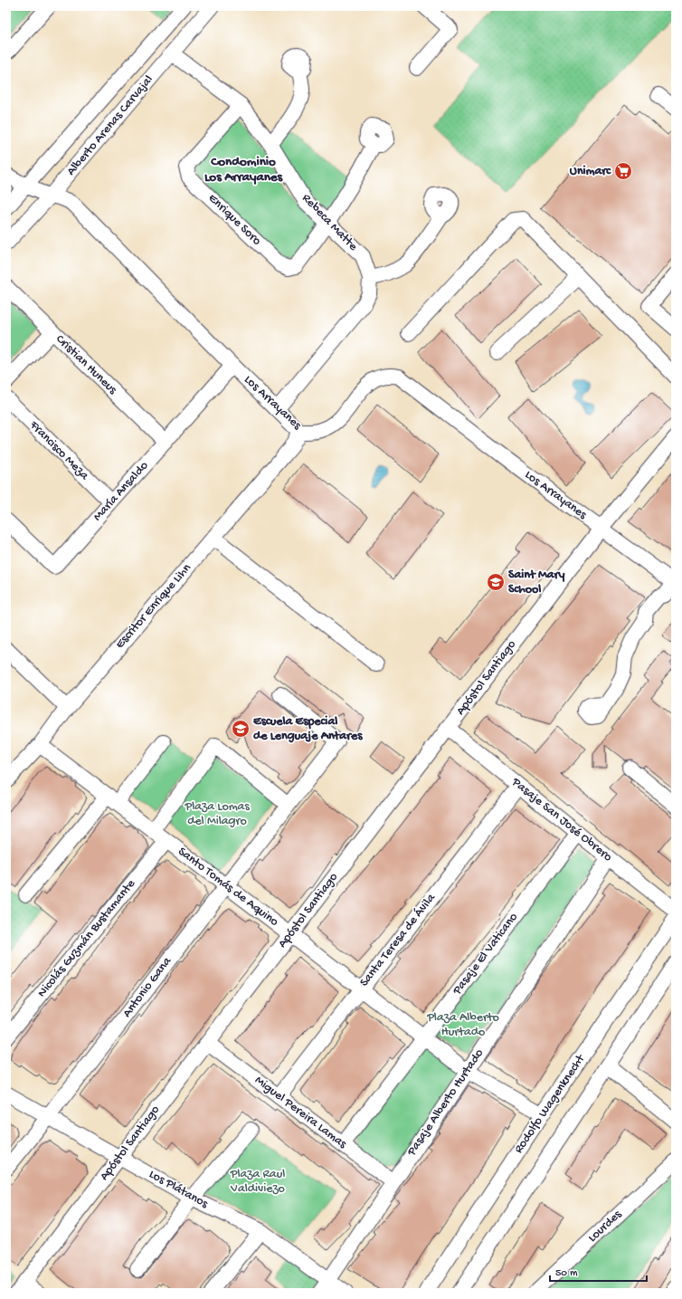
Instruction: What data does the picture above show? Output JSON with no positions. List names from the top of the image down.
{
  "streets": {
    "street": [
      "Alberto Arenas Carvajal",
      "Enrique Soro",
      "Rebeca Matte",
      "Cristian Huneus",
      "Los Arrayanes",
      "Francisco Meza",
      "María Ansaldo",
      "Escritor Enrique Lihn",
      "Apóstol Santiago",
      "Pasaje San José Obrero",
      "Santo Tomás de Aquino",
      "Nicolás Guzmán Bustamante",
      "Santa Teresa de Ávila",
      "Pasaje El Vaticano",
      "Antonio Gana",
      "Pasaje Alberto Hurtado",
      "Rodolfo Wagenknecht",
      "Miguel Pereira Lamas",
      "Los Plátanos",
      "Lourdes"
    ]
  },
  "crossings": [
    ["Alberto Arenas Carvajal", "Rebeca Matte"],
    ["Alberto Arenas Carvajal", "Los Arrayanes"],
    ["Enrique Soro", "Rebeca Matte"],
    ["Rebeca Matte", "Los Arrayanes"],
    ["Cristian Huneus", "María Ansaldo"],
    ["Los Arrayanes", "María Ansaldo"],
    ["Los Arrayanes", "Escritor Enrique Lihn"],
    ["Los Arrayanes", "Apóstol Santiago"],
    ["Francisco Meza", "María Ansaldo"],
    ["Escritor Enrique Lihn", "Santo Tomás de Aquino"],
    ["Apóstol Santiago", "Pasaje San José Obrero"],
    ["Apóstol Santiago", "Santo Tomás de Aquino"],
    ["Apóstol Santiago", "Miguel Pereira Lamas"],
    ["Apóstol Santiago", "Los Plátanos"],
    ["Pasaje San José Obrero", "Santa Teresa de Ávila"],
    ["Pasaje San José Obrero", "Pasaje El Vaticano"],
    ["Pasaje San José Obrero", "Pasaje Alberto Hurtado"],
    ["Santo Tomás de Aquino", "Nicolás Guzmán Bustamante"],
    ["Santo Tomás de Aquino", "Santa Teresa de Ávila"],
    ["Santo Tomás de Aquino", "Pasaje El Vaticano"],
    ["Santo Tomás de Aquino", "Antonio Gana"],
    ["Santo Tomás de Aquino", "Pasaje Alberto Hurtado"],
    ["Santo Tomás de Aquino", "Rodolfo Wagenknecht"],
    ["Santa Teresa de Ávila", "Miguel Pereira Lamas"],
    ["Pasaje El Vaticano", "Miguel Pereira Lamas"],
    ["Antonio Gana", "Los Plátanos"],
    ["Pasaje Alberto Hurtado", "Miguel Pereira Lamas"],
    ["Pasaje Alberto Hurtado", "Los Plátanos"]
  ],
  "districts": ["Condominio Los Arrayanes"],
  "parks": ["Plaza Lomas del Milagro", "Plaza Alberto Hurtado", "Plaza Raul Valdiviezo"],
  "places": {
    "supermarket": ["Unimarc"],
    "school or university": ["Saint Mary School", "Escuela Especial de Lenguaje Antares"]
  },
  "scale_bar": "50 m"
}
